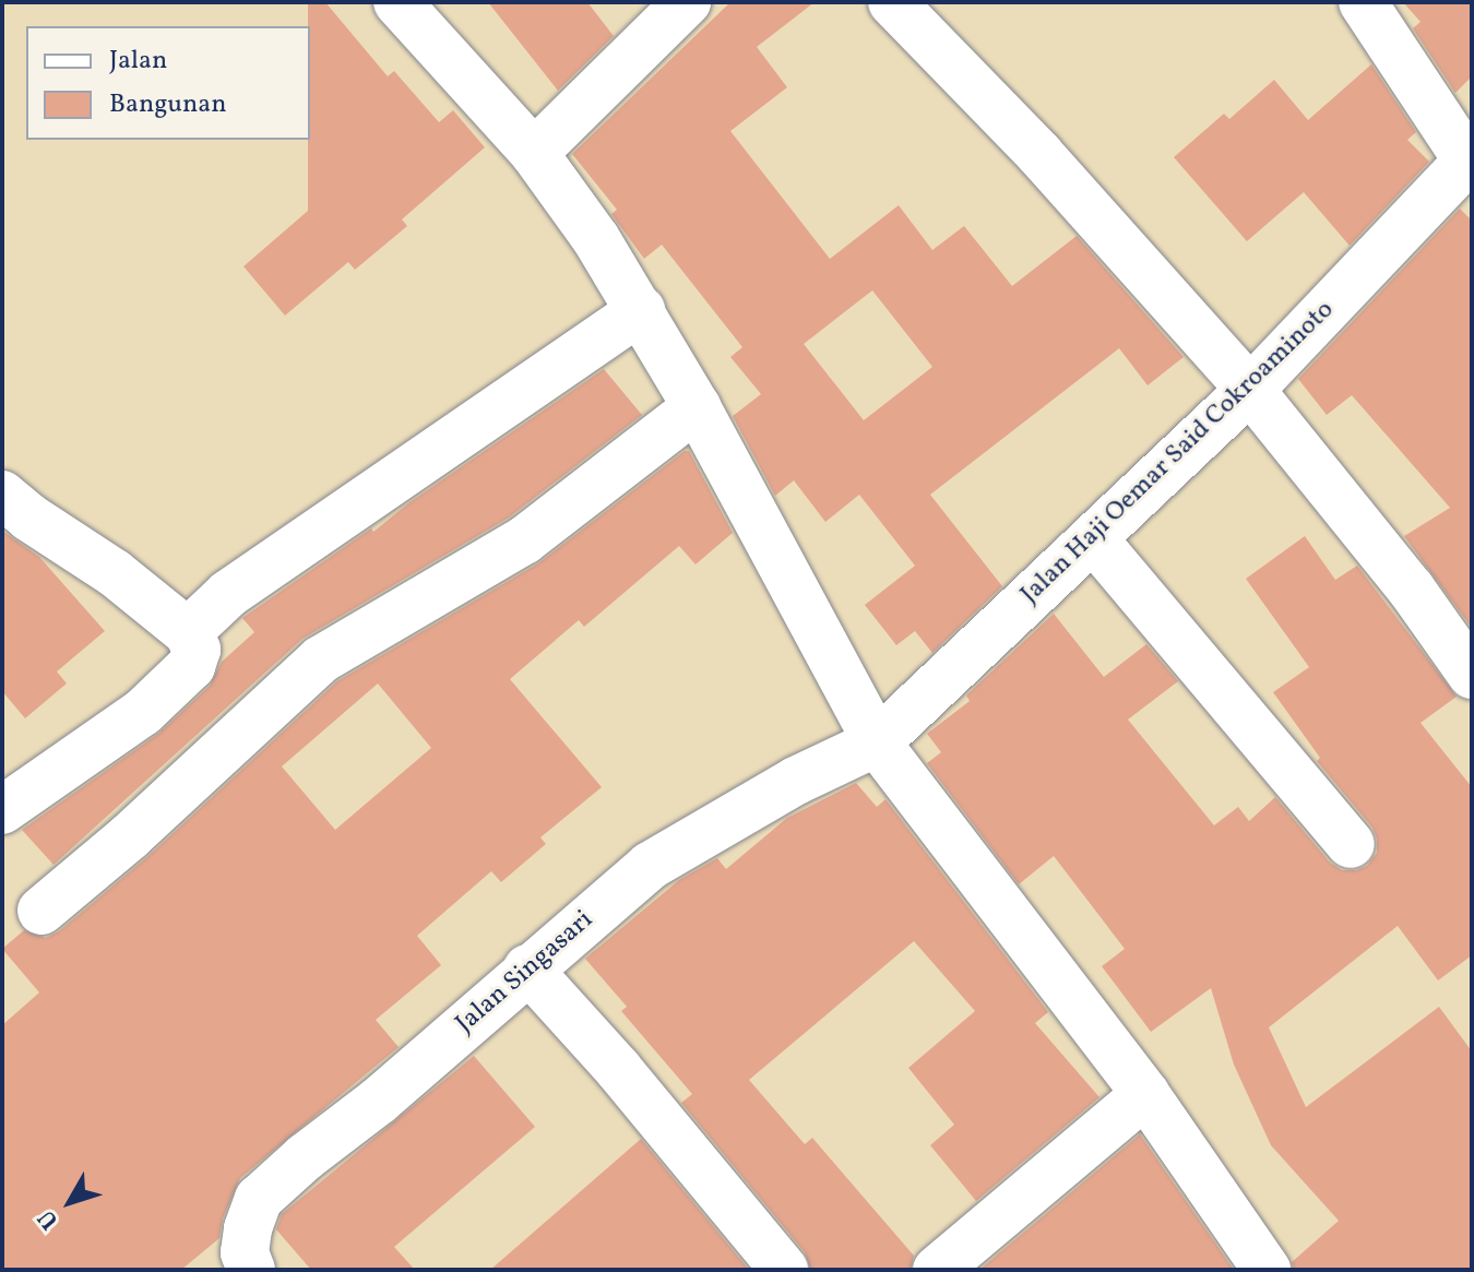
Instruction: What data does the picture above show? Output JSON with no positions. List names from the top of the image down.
{
  "streets": {
    "street": ["Jalan Haji Oemar Said Cokroaminoto", "Jalan Singasari"]
  },
  "crossings": [
    ["Jalan Haji Oemar Said Cokroaminoto", "Jalan Singasari"]
  ],
  "legend": ["Jalan", "Bangunan"],
  "north": "bottom left"
}
